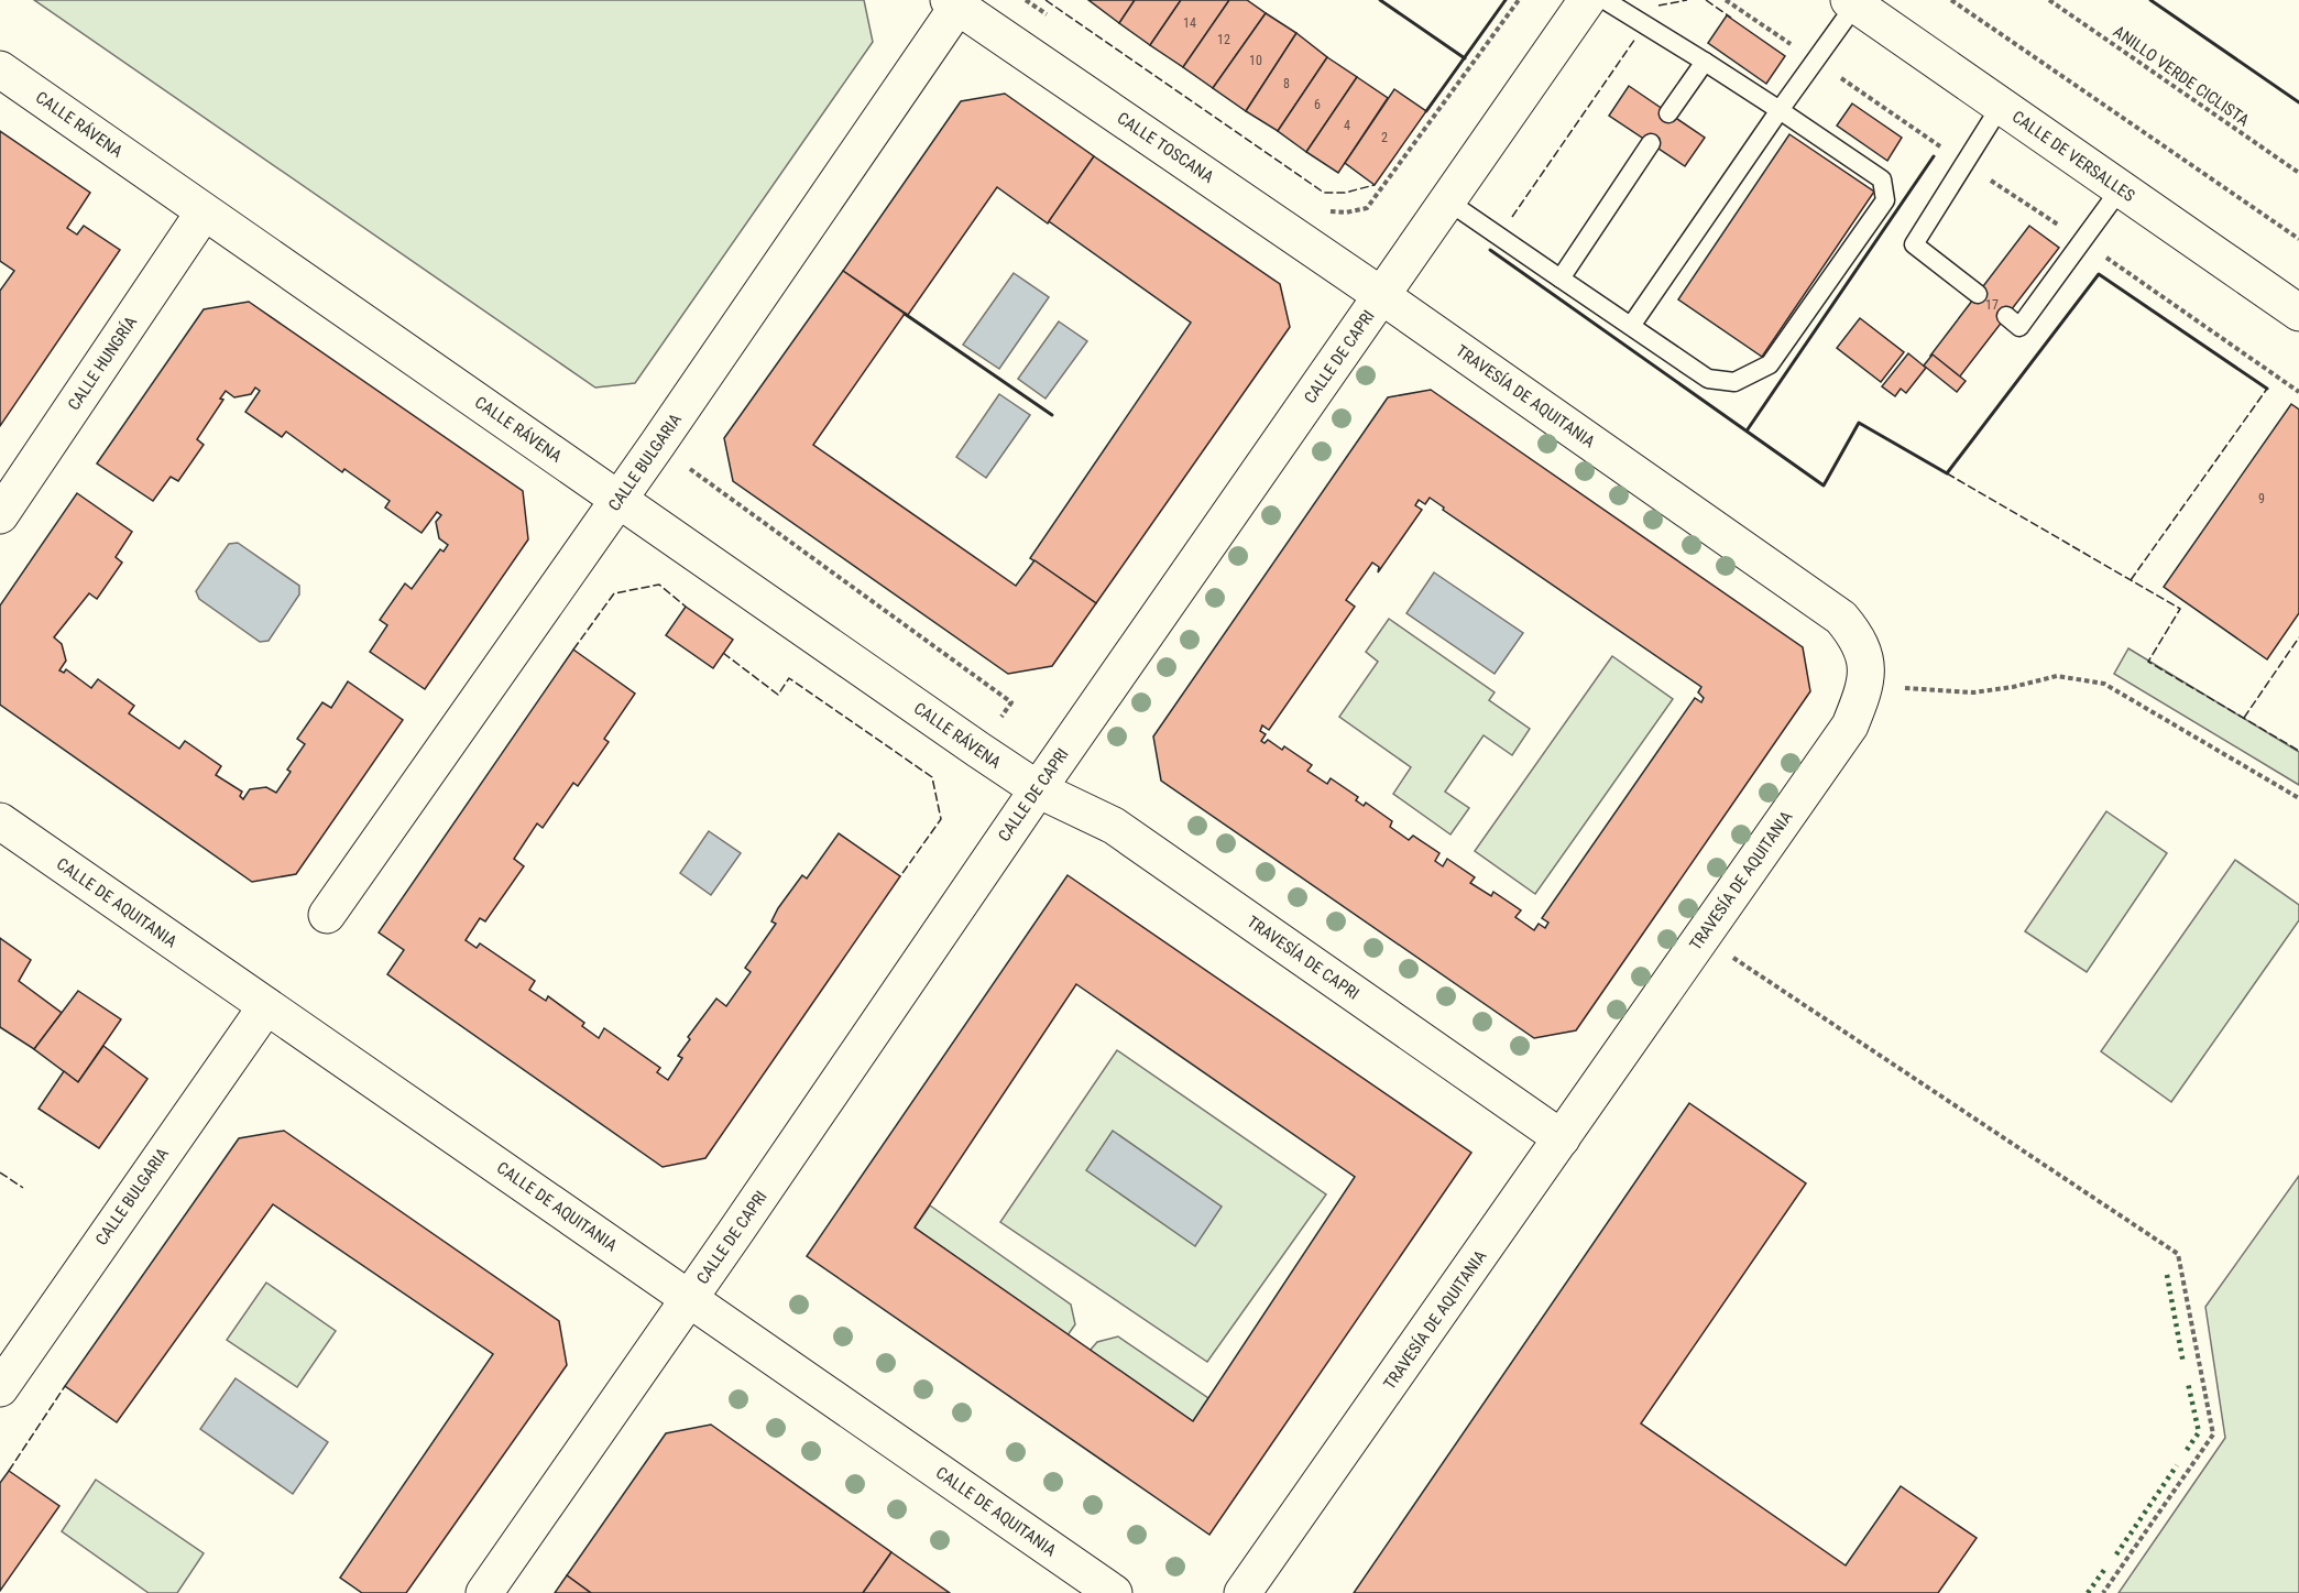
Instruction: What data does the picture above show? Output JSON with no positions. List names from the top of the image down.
{
  "streets": {
    "street": [
      "CALLE RÁVENA",
      "CALLE TOSCANA",
      "CALLE DE VERSALLES",
      "CALLE DE CAPRI",
      "CALLE HUNGRÍA",
      "TRAVESÍA DE AQUITANIA",
      "CALLE BULGARIA",
      "CALLE DE AQUITANIA",
      "TRAVESÍA DE CAPRI"
    ],
    "path": ["ANILLO VERDE CICLISTA"]
  },
  "crossings": [
    ["CALLE RÁVENA", "CALLE DE CAPRI"],
    ["CALLE RÁVENA", "CALLE HUNGRÍA"],
    ["CALLE RÁVENA", "CALLE BULGARIA"],
    ["CALLE RÁVENA", "TRAVESÍA DE CAPRI"],
    ["CALLE TOSCANA", "CALLE DE CAPRI"],
    ["CALLE TOSCANA", "TRAVESÍA DE AQUITANIA"],
    ["CALLE TOSCANA", "CALLE BULGARIA"],
    ["CALLE DE CAPRI", "TRAVESÍA DE AQUITANIA"],
    ["CALLE DE CAPRI", "CALLE DE AQUITANIA"],
    ["CALLE DE CAPRI", "TRAVESÍA DE CAPRI"],
    ["TRAVESÍA DE AQUITANIA", "TRAVESÍA DE CAPRI"],
    ["CALLE BULGARIA", "CALLE DE AQUITANIA"]
  ],
  "house_numbers": [
    "14",
    "12",
    "10",
    "8",
    "6",
    "4",
    "2",
    "17",
    "9"
  ]
}
